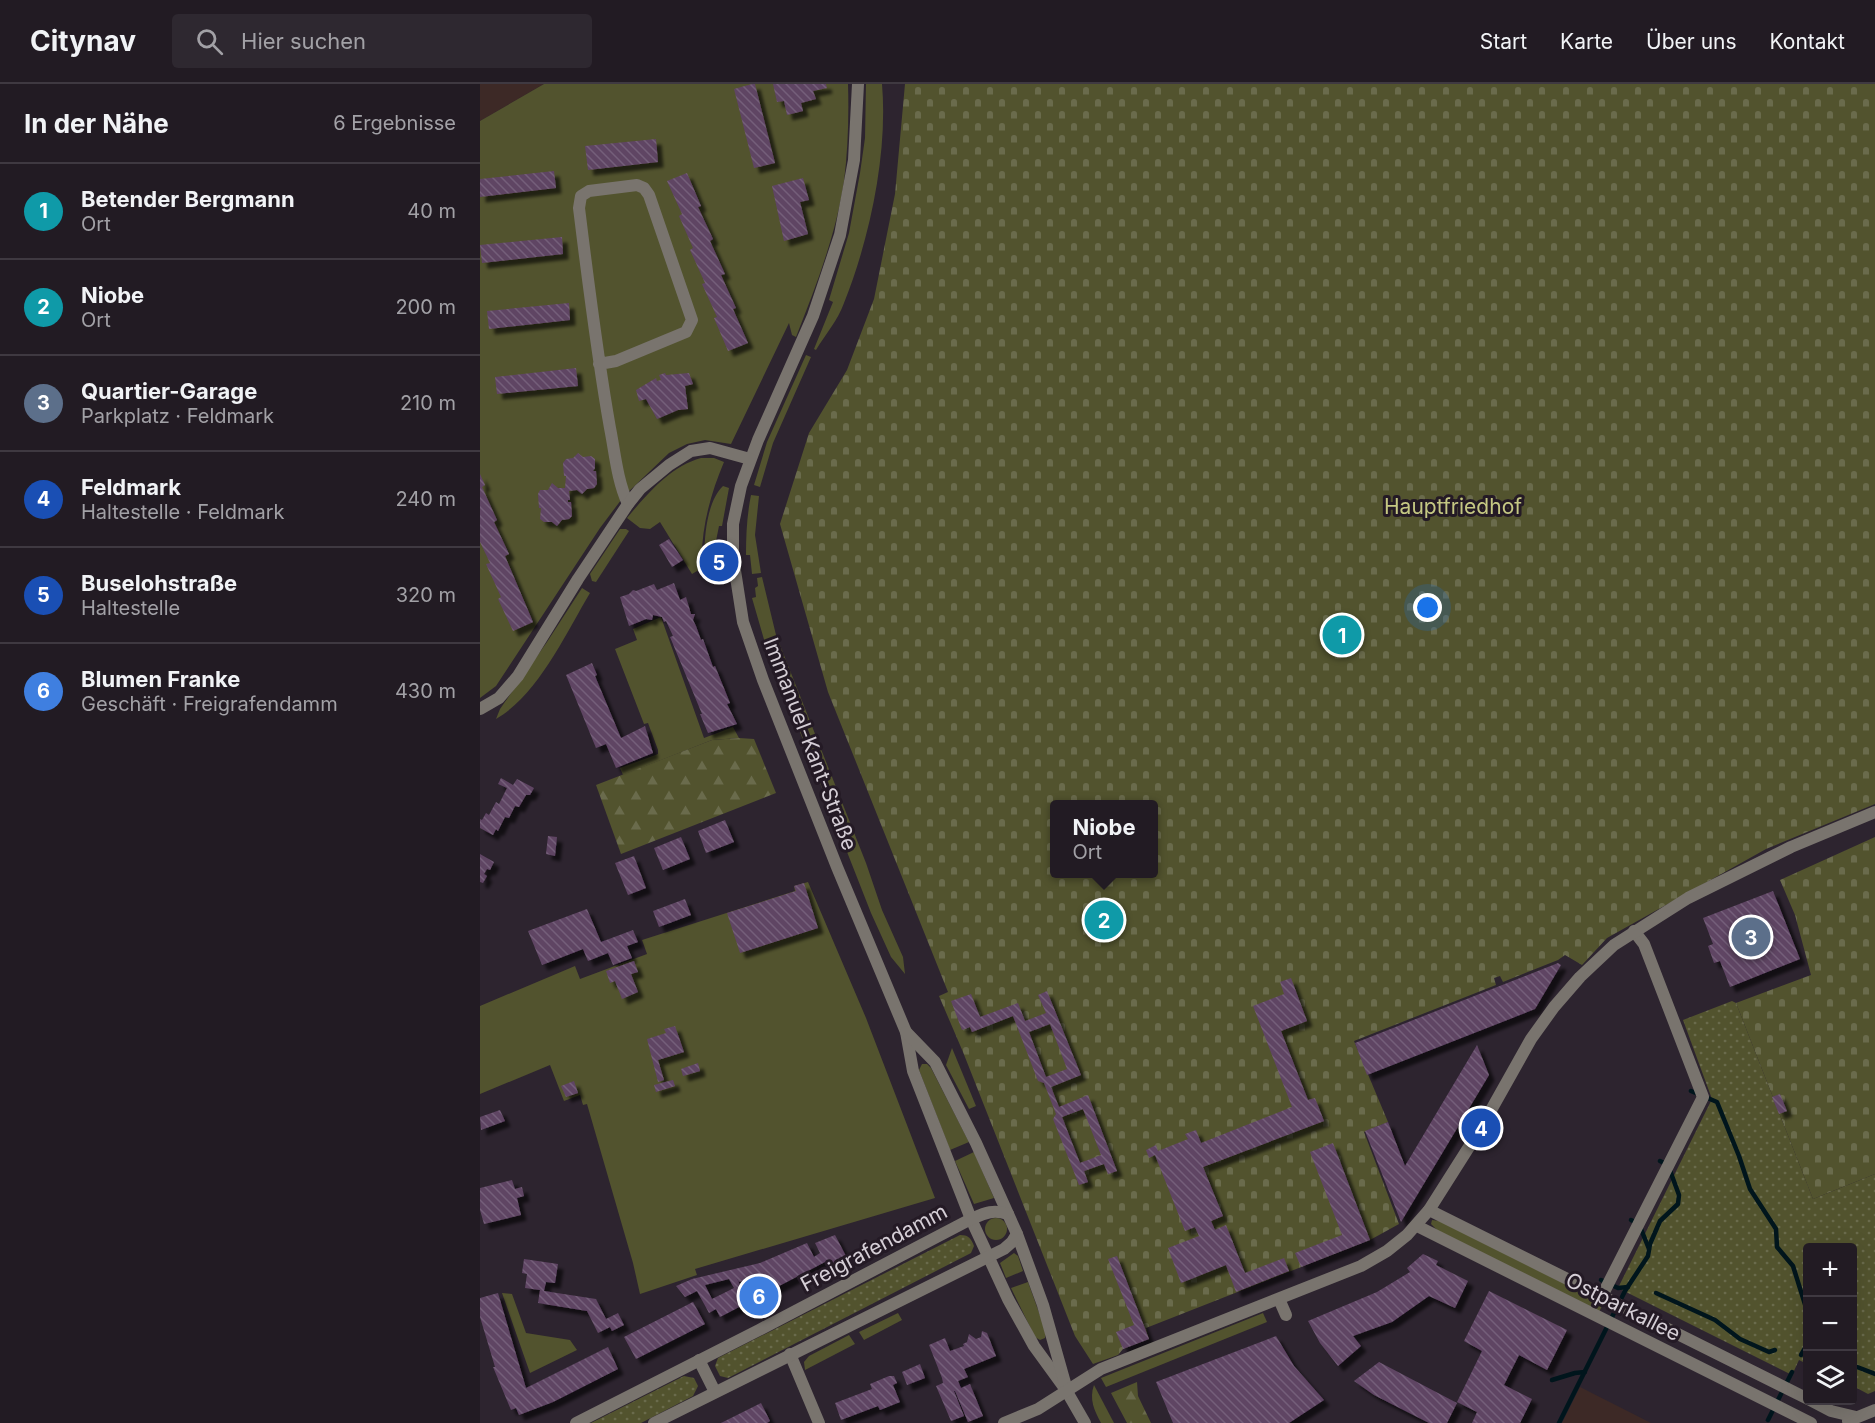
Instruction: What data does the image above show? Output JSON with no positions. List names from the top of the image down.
{
  "streets": {
    "street": ["Immanuel-Kant-Straße", "Freigrafendamm", "Ostparkallee"]
  },
  "crossings": [
    ["Immanuel-Kant-Straße", "Freigrafendamm"]
  ],
  "parks": ["Hauptfriedhof"],
  "page": {
    "header": "Citynav",
    "search": "Hier suchen",
    "nav": [
      "Start",
      "Karte",
      "Über uns",
      "Kontakt"
    ],
    "heading": ["In der Nähe", "6 Ergebnisse"],
    "list": [
      {
        "mark": "1",
        "name": "Betender Bergmann",
        "note": "Ort",
        "value": "40 m"
      },
      {
        "mark": "2",
        "name": "Niobe",
        "note": "Ort",
        "value": "200 m"
      },
      {
        "mark": "3",
        "name": "Quartier-Garage",
        "note": "Parkplatz · Feldmark",
        "value": "210 m"
      },
      {
        "mark": "4",
        "name": "Feldmark",
        "note": "Haltestelle · Feldmark",
        "value": "240 m"
      },
      {
        "mark": "5",
        "name": "Buselohstraße",
        "note": "Haltestelle",
        "value": "320 m"
      },
      {
        "mark": "6",
        "name": "Blumen Franke",
        "note": "Geschäft · Freigrafendamm",
        "value": "430 m"
      }
    ],
    "pins": [
      "5",
      "1",
      "2",
      "3",
      "4",
      "6"
    ],
    "popup": ["Niobe", "Ort"],
    "map_buttons": ["+", "−"]
  }
}
